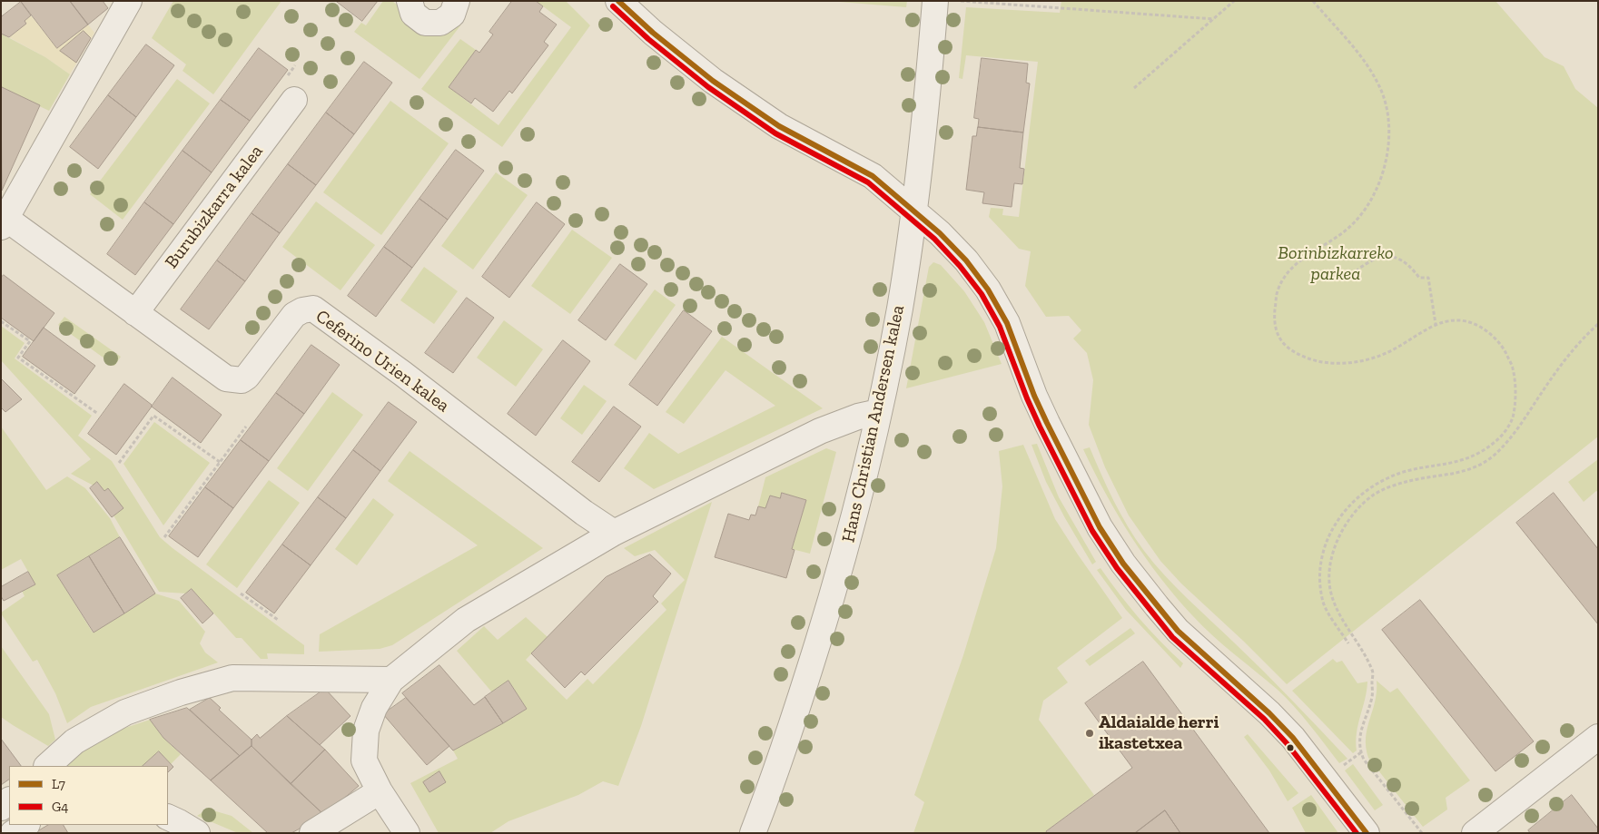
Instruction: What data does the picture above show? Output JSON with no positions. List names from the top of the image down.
{
  "streets": {
    "street": ["Burubizkarra kalea", "Ceferino Urien kalea", "Hans Christian Andersen kalea"]
  },
  "crossings": [
    ["Burubizkarra kalea", "Ceferino Urien kalea"]
  ],
  "parks": ["Borinbizkarreko parkea"],
  "places": ["Aldaialde herri ikastetxea"],
  "lines": ["transit line L7", "transit line G4"],
  "legend": ["L7", "G4"]
}
